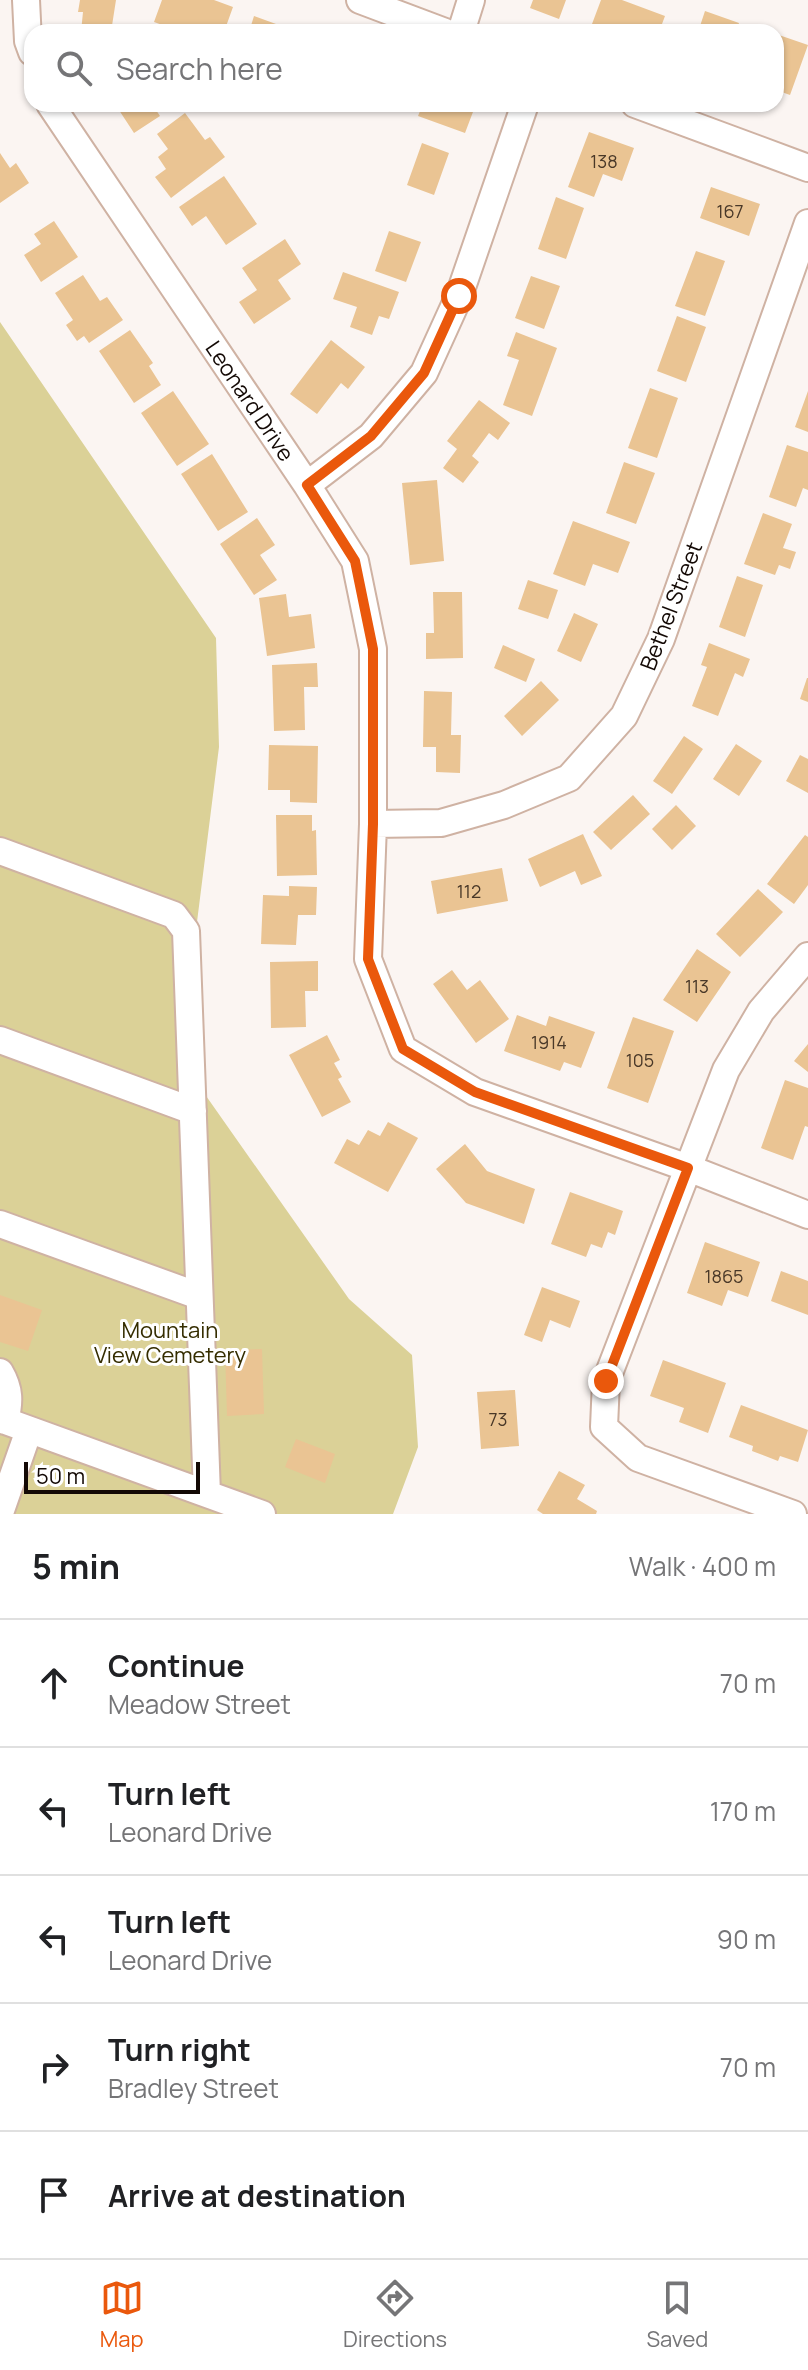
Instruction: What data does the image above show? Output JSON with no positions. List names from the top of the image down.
{
  "streets": {
    "street": ["Leonard Drive", "Bethel Street"]
  },
  "crossings": [
    ["Leonard Drive", "Bethel Street"]
  ],
  "parks": ["Mountain View Cemetery"],
  "house_numbers": [
    "138",
    "167",
    "112",
    "113",
    "1914",
    "105",
    "1865",
    "73"
  ],
  "scale_bar": "50 m",
  "page": {
    "search": "Search here",
    "scale": "50 m",
    "heading": ["5 min", "Walk · 400 m"],
    "list": [
      ["Continue", "Meadow Street", "70 m"],
      ["Turn left", "Leonard Drive", "170 m"],
      ["Turn left", "Leonard Drive", "90 m"],
      ["Turn right", "Bradley Street", "70 m"],
      "Arrive at destination"
    ],
    "nav": ["Map", "Directions", "Saved"]
  }
}
